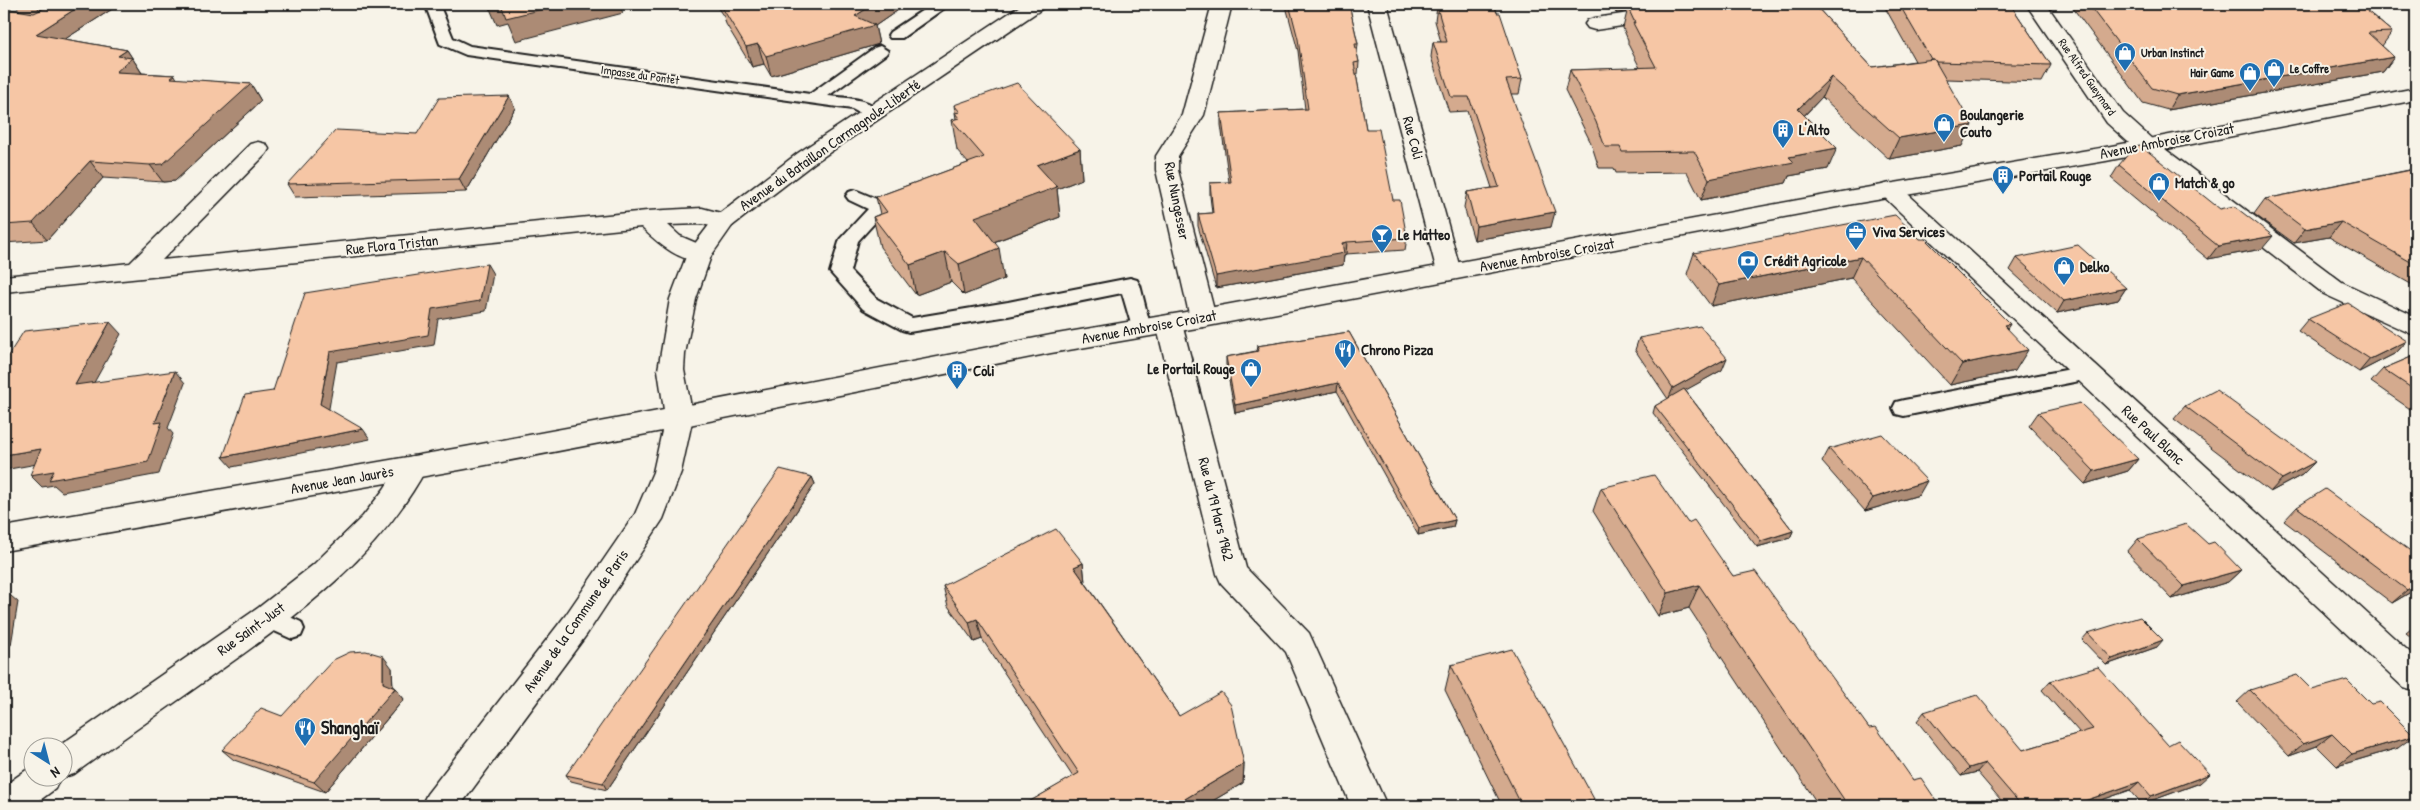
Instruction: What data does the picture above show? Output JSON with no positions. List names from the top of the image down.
{
  "streets": {
    "street": [
      "Rue Alfred Gueymard",
      "Rue Coli",
      "Avenue Ambroise Croizat",
      "Avenue du Bataillon Carmagnole-Liberté",
      "Rue Nungesser",
      "Rue Flora Tristan",
      "Rue Paul Blanc",
      "Avenue Jean Jaurès",
      "Rue du 19 Mars 1962",
      "Avenue de la Commune de Paris",
      "Rue Saint-Just"
    ],
    "lane": ["Impasse du Pontet"]
  },
  "crossings": [
    ["Impasse du Pontet", "Avenue du Bataillon Carmagnole-Liberté"],
    ["Rue Alfred Gueymard", "Avenue Ambroise Croizat"],
    ["Rue Coli", "Avenue Ambroise Croizat"],
    ["Avenue Ambroise Croizat", "Avenue du Bataillon Carmagnole-Liberté"],
    ["Avenue Ambroise Croizat", "Rue Nungesser"],
    ["Avenue Ambroise Croizat", "Rue Paul Blanc"],
    ["Avenue Ambroise Croizat", "Avenue Jean Jaurès"],
    ["Avenue Ambroise Croizat", "Rue du 19 Mars 1962"],
    ["Avenue Ambroise Croizat", "Avenue de la Commune de Paris"],
    ["Avenue du Bataillon Carmagnole-Liberté", "Rue Flora Tristan"],
    ["Avenue du Bataillon Carmagnole-Liberté", "Avenue Jean Jaurès"],
    ["Avenue du Bataillon Carmagnole-Liberté", "Avenue de la Commune de Paris"],
    ["Avenue Jean Jaurès", "Avenue de la Commune de Paris"],
    ["Avenue Jean Jaurès", "Rue Saint-Just"]
  ],
  "places": {
    "shop": [
      "Urban Instinct",
      "Le Coffre",
      "Hair Game",
      "Boulangerie Couto",
      "Match & go",
      "Delko",
      "Le Portail Rouge"
    ],
    "building": ["L'Alto", "Portail Rouge", "Coli"],
    "office": ["Viva Services"],
    "bar": ["Le Matteo"],
    "bank": ["Crédit Agricole"],
    "restaurant": ["Chrono Pizza", "Shanghaï"]
  },
  "north": "bottom right"
}
